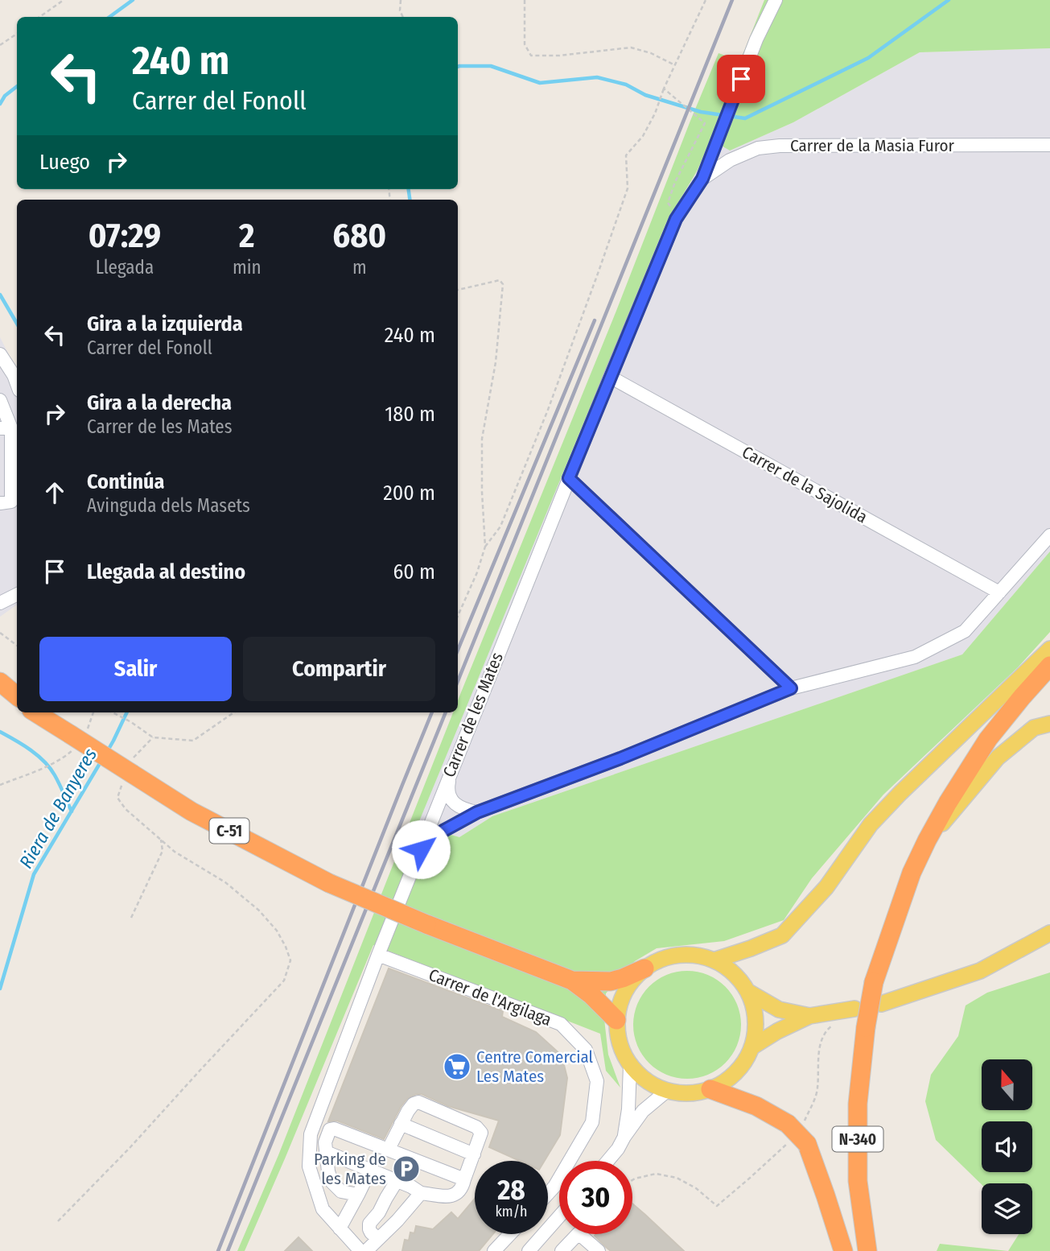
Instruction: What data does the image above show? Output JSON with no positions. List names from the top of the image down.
{
  "streets": {
    "highway": ["C-51", "N-340"],
    "street": [
      "Carrer de la Masia Furor",
      "Carrer de la Sajolida",
      "Carrer de les Mates",
      "Carrer de l'Argilaga"
    ]
  },
  "crossings": [
    ["Carrer de la Masia Furor", "Carrer de les Mates"],
    ["Carrer de la Sajolida", "Carrer de les Mates"],
    ["Carrer de les Mates", "Carrer de l'Argilaga"]
  ],
  "water": ["Riera de Banyeres"],
  "places": {
    "supermarket": ["Centre Comercial Les Mates"],
    "parking": ["Parking de les Mates"]
  },
  "north": "top",
  "page": {
    "turn": ["240 m", "Carrer del Fonoll"],
    "then": "Luego",
    "eta": [
      "07:29",
      "Llegada",
      "2",
      "min",
      "680",
      "m"
    ],
    "list": [
      {
        "name": "Gira a la izquierda",
        "note": "Carrer del Fonoll",
        "value": "240 m"
      },
      {
        "name": "Gira a la derecha",
        "note": "Carrer de les Mates",
        "value": "180 m"
      },
      {
        "name": "Continúa",
        "note": "Avinguda dels Masets",
        "value": "200 m"
      },
      {
        "name": "Llegada al destino",
        "value": "60 m"
      }
    ],
    "buttons": ["Salir", "Compartir"],
    "speed": "28 km/h",
    "limit": "30"
  }
}
